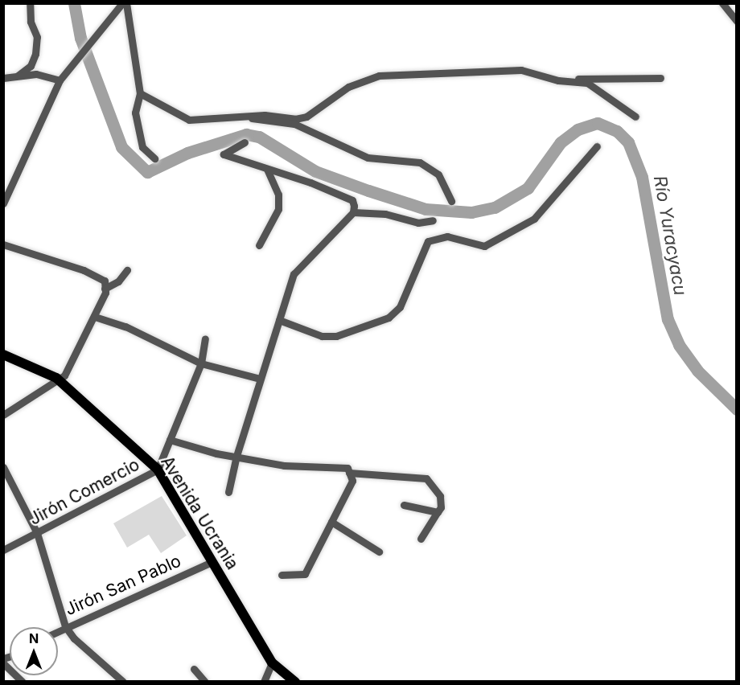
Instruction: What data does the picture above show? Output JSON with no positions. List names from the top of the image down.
{
  "streets": {
    "main road": ["Avenida Ucrania"],
    "street": ["Jirón Comercio", "Jirón San Pablo"]
  },
  "crossings": [
    ["Jirón Comercio", "Avenida Ucrania"],
    ["Avenida Ucrania", "Jirón San Pablo"]
  ],
  "water": ["Río Yuracyacu"],
  "north": "top"
}
